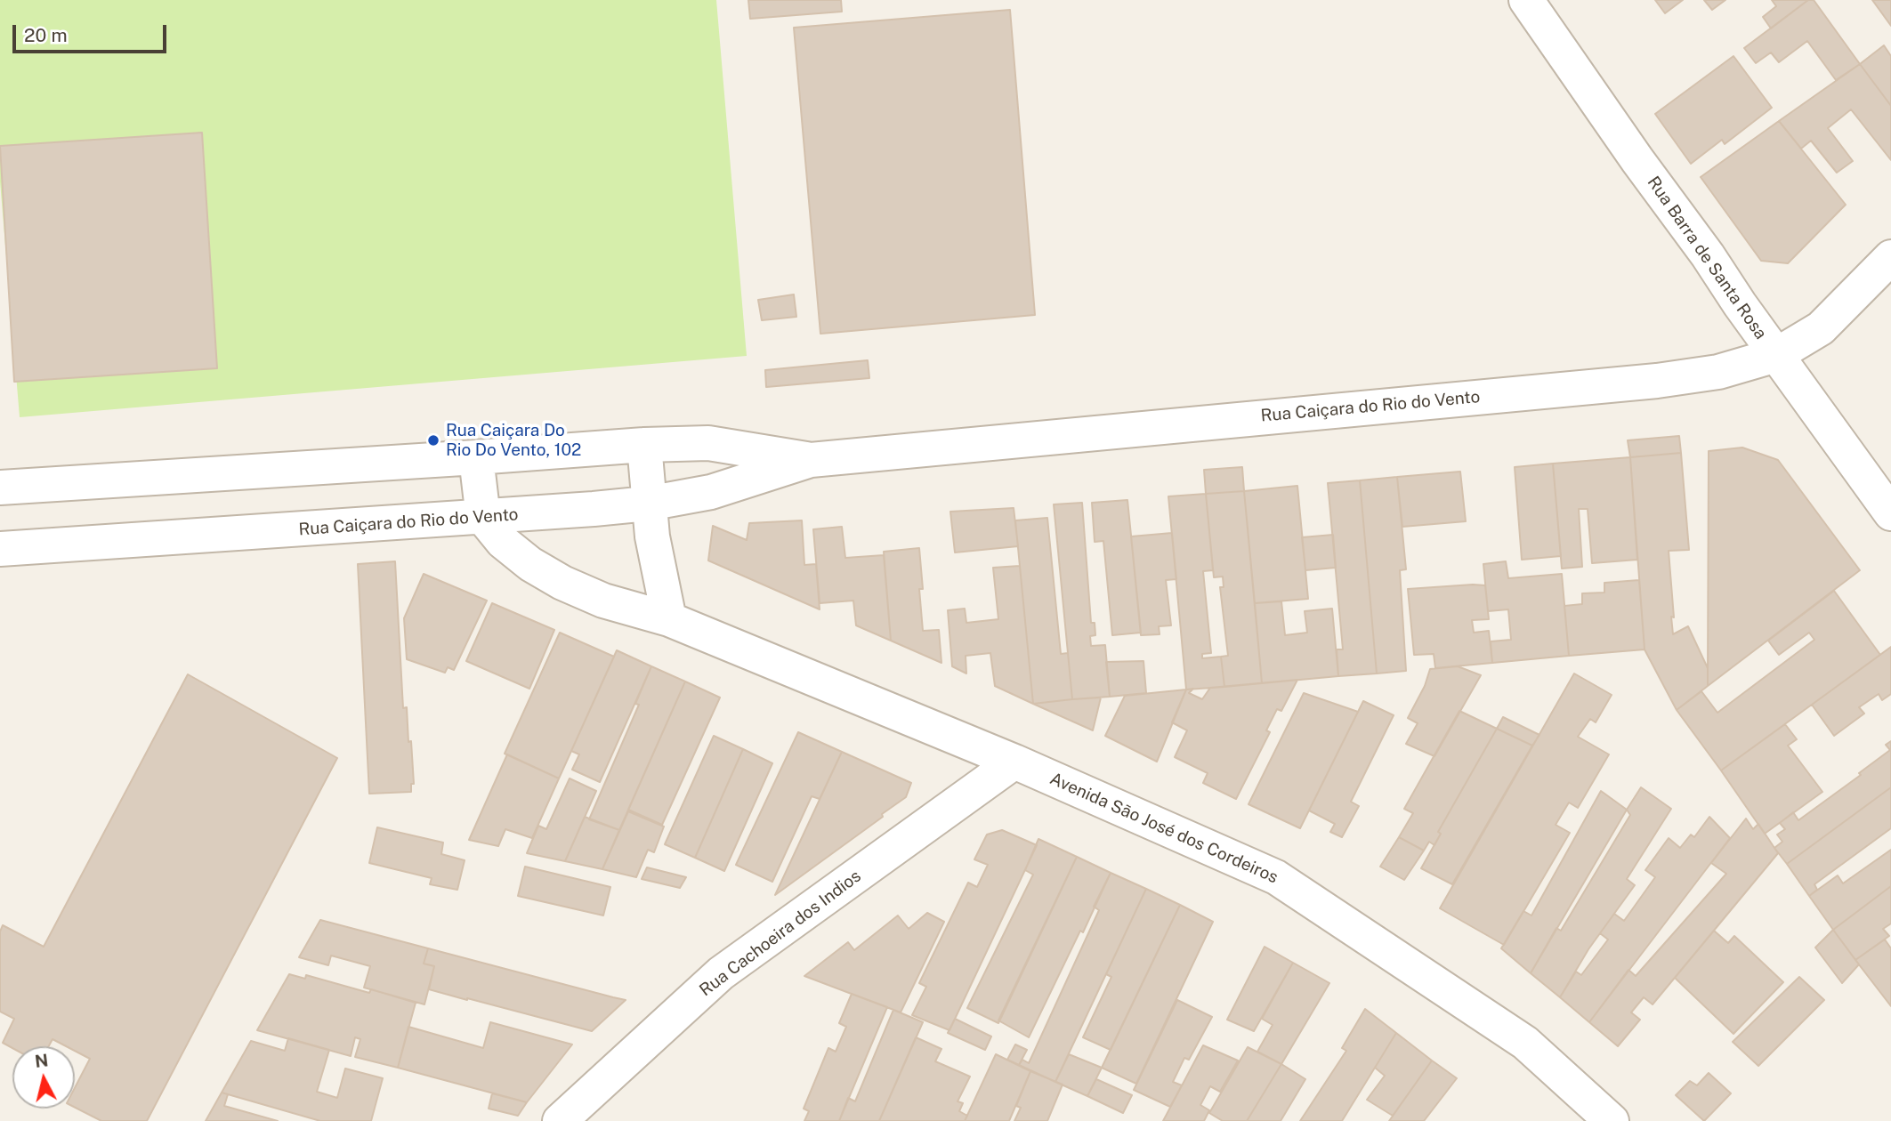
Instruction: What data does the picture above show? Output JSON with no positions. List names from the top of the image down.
{
  "streets": {
    "street": [
      "Rua Barra de Santa Rosa",
      "Rua Caiçara do Rio do Vento",
      "Avenida São José dos Cordeiros",
      "Rua Cachoeira dos Indios"
    ]
  },
  "crossings": [
    ["Rua Barra de Santa Rosa", "Rua Caiçara do Rio do Vento"],
    ["Rua Caiçara do Rio do Vento", "Avenida São José dos Cordeiros"],
    ["Avenida São José dos Cordeiros", "Rua Cachoeira dos Indios"]
  ],
  "places": ["Rua Caiçara Do Rio Do Vento, 102"],
  "scale_bar": "20 m",
  "north": "top"
}
